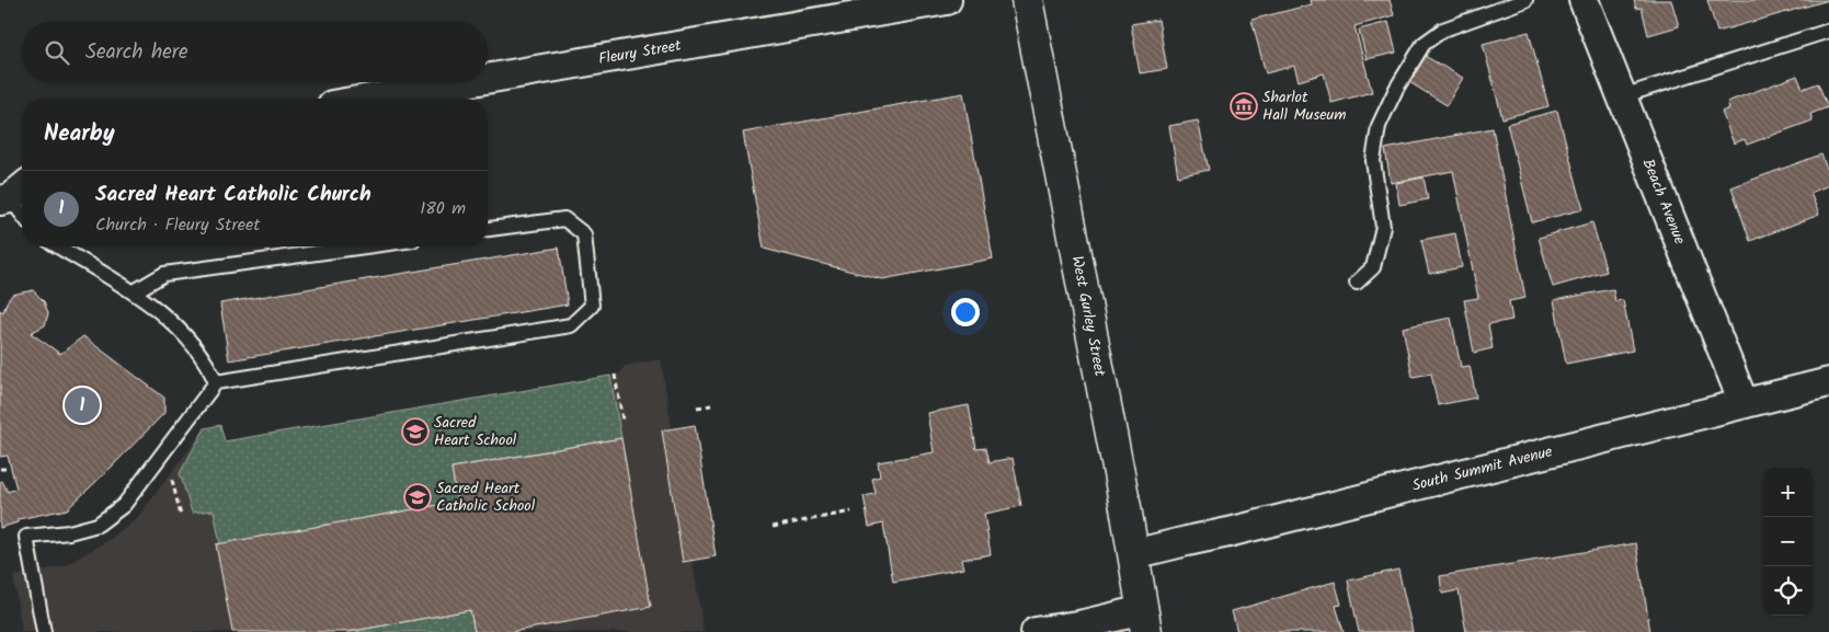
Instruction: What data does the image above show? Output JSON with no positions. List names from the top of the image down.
{
  "streets": {
    "main road": ["West Gurley Street"],
    "street": ["Fleury Street", "Beach Avenue", "South Summit Avenue"]
  },
  "crossings": [
    ["Beach Avenue", "South Summit Avenue"],
    ["West Gurley Street", "South Summit Avenue"]
  ],
  "places": {
    "museum": ["Sharlot Hall Museum"],
    "school or university": ["Sacred Heart School", "Sacred Heart Catholic School"]
  },
  "page": {
    "search": "Search here",
    "heading": "Nearby",
    "list": [
      {
        "mark": "1",
        "name": "Sacred Heart Catholic Church",
        "note": "Church · Fleury Street",
        "value": "180 m"
      }
    ],
    "pins": "1",
    "map_buttons": ["+", "−"]
  }
}
